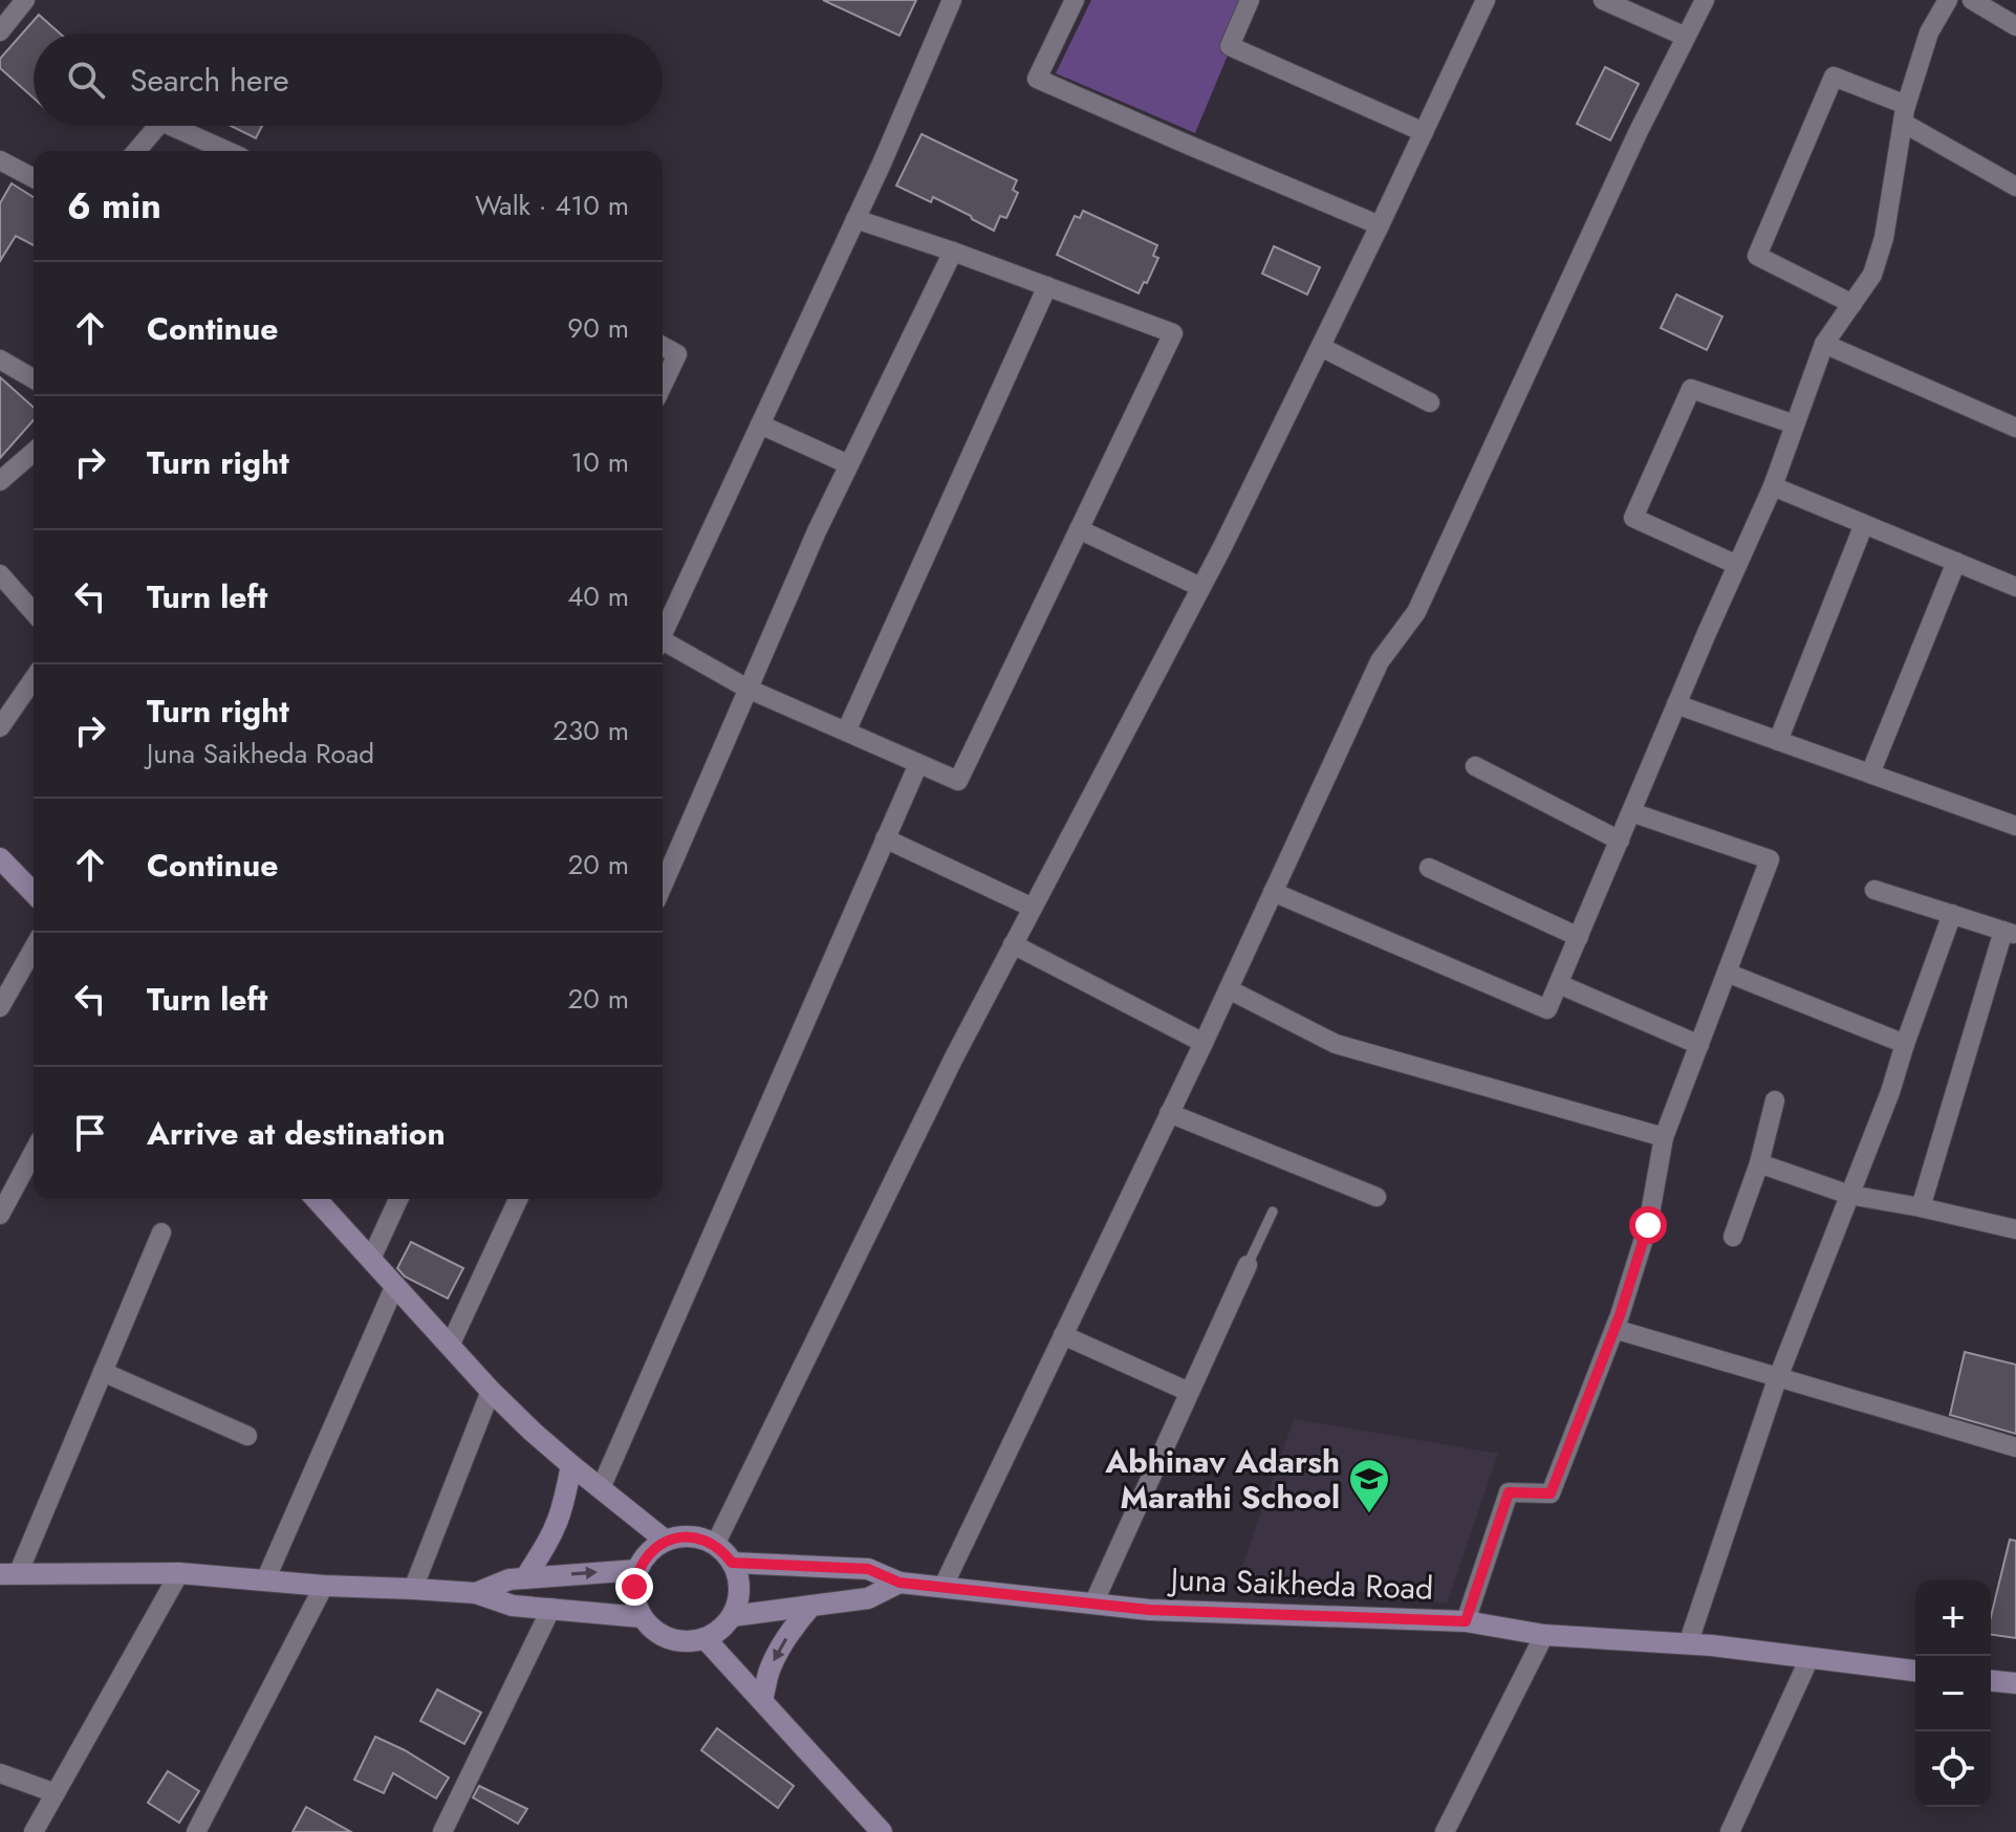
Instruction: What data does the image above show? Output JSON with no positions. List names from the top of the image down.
{
  "streets": {
    "main road": ["Juna Saikheda Road"]
  },
  "places": {
    "school or university": ["Abhinav Adarsh Marathi School"]
  },
  "page": {
    "search": "Search here",
    "heading": ["6 min", "Walk · 410 m"],
    "list": [
      ["Continue", "90 m"],
      ["Turn right", "10 m"],
      ["Turn left", "40 m"],
      ["Turn right", "Juna Saikheda Road", "230 m"],
      ["Continue", "20 m"],
      ["Turn left", "20 m"],
      "Arrive at destination"
    ],
    "map_buttons": ["+", "−"]
  }
}
